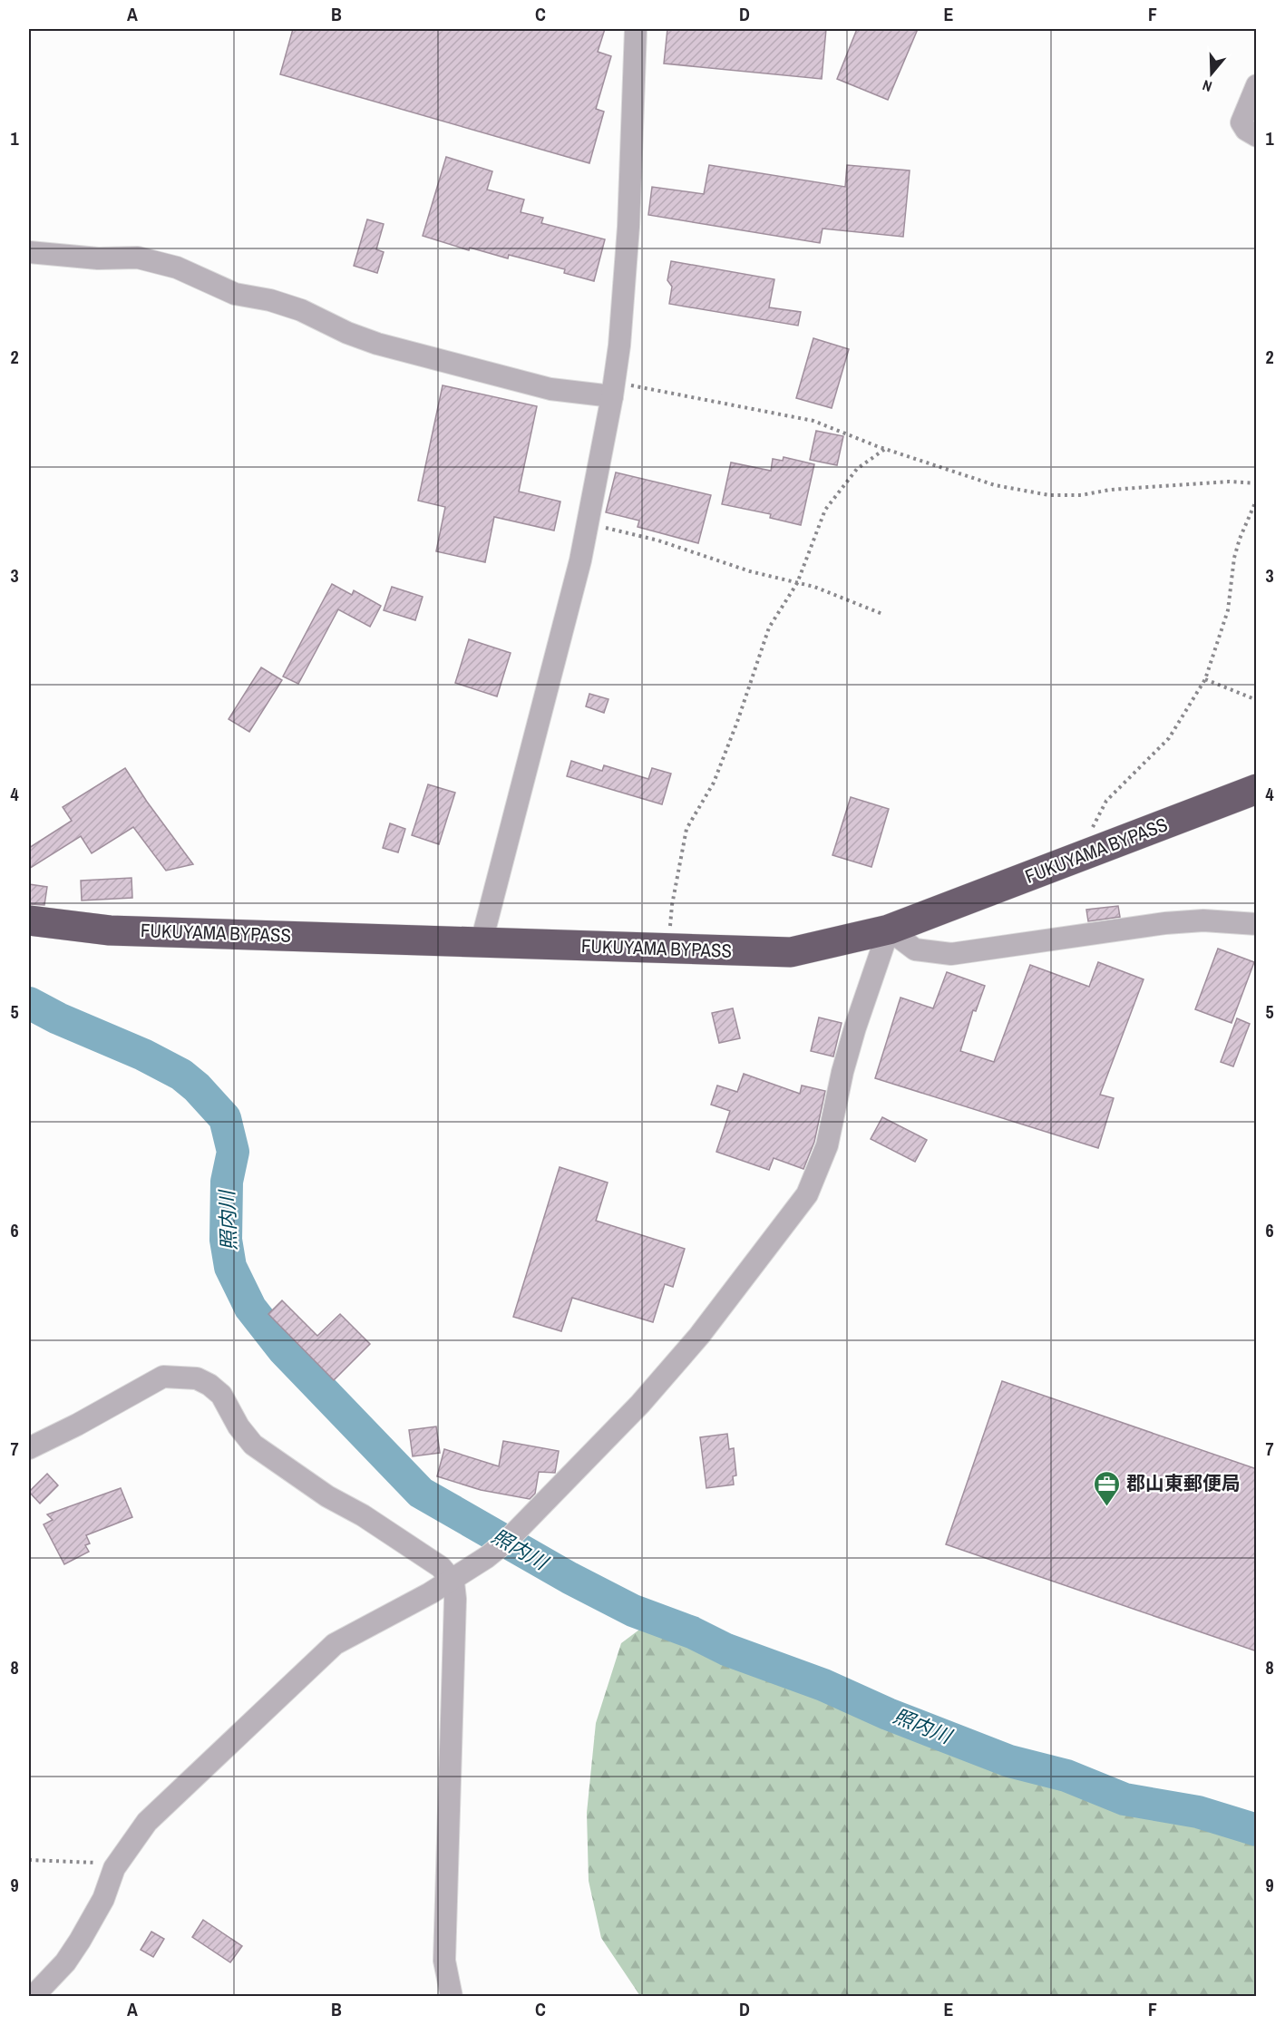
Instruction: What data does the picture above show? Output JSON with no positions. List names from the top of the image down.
{
  "streets": {
    "highway": ["FUKUYAMA BYPASS"]
  },
  "water": ["照内川"],
  "places": {
    "office": ["郡山東郵便局"]
  },
  "north": "bottom",
  "grid": {
    "columns": [
      "A",
      "B",
      "C",
      "D",
      "E",
      "F"
    ],
    "rows": [
      "1",
      "2",
      "3",
      "4",
      "5",
      "6",
      "7",
      "8",
      "9"
    ]
  }
}
